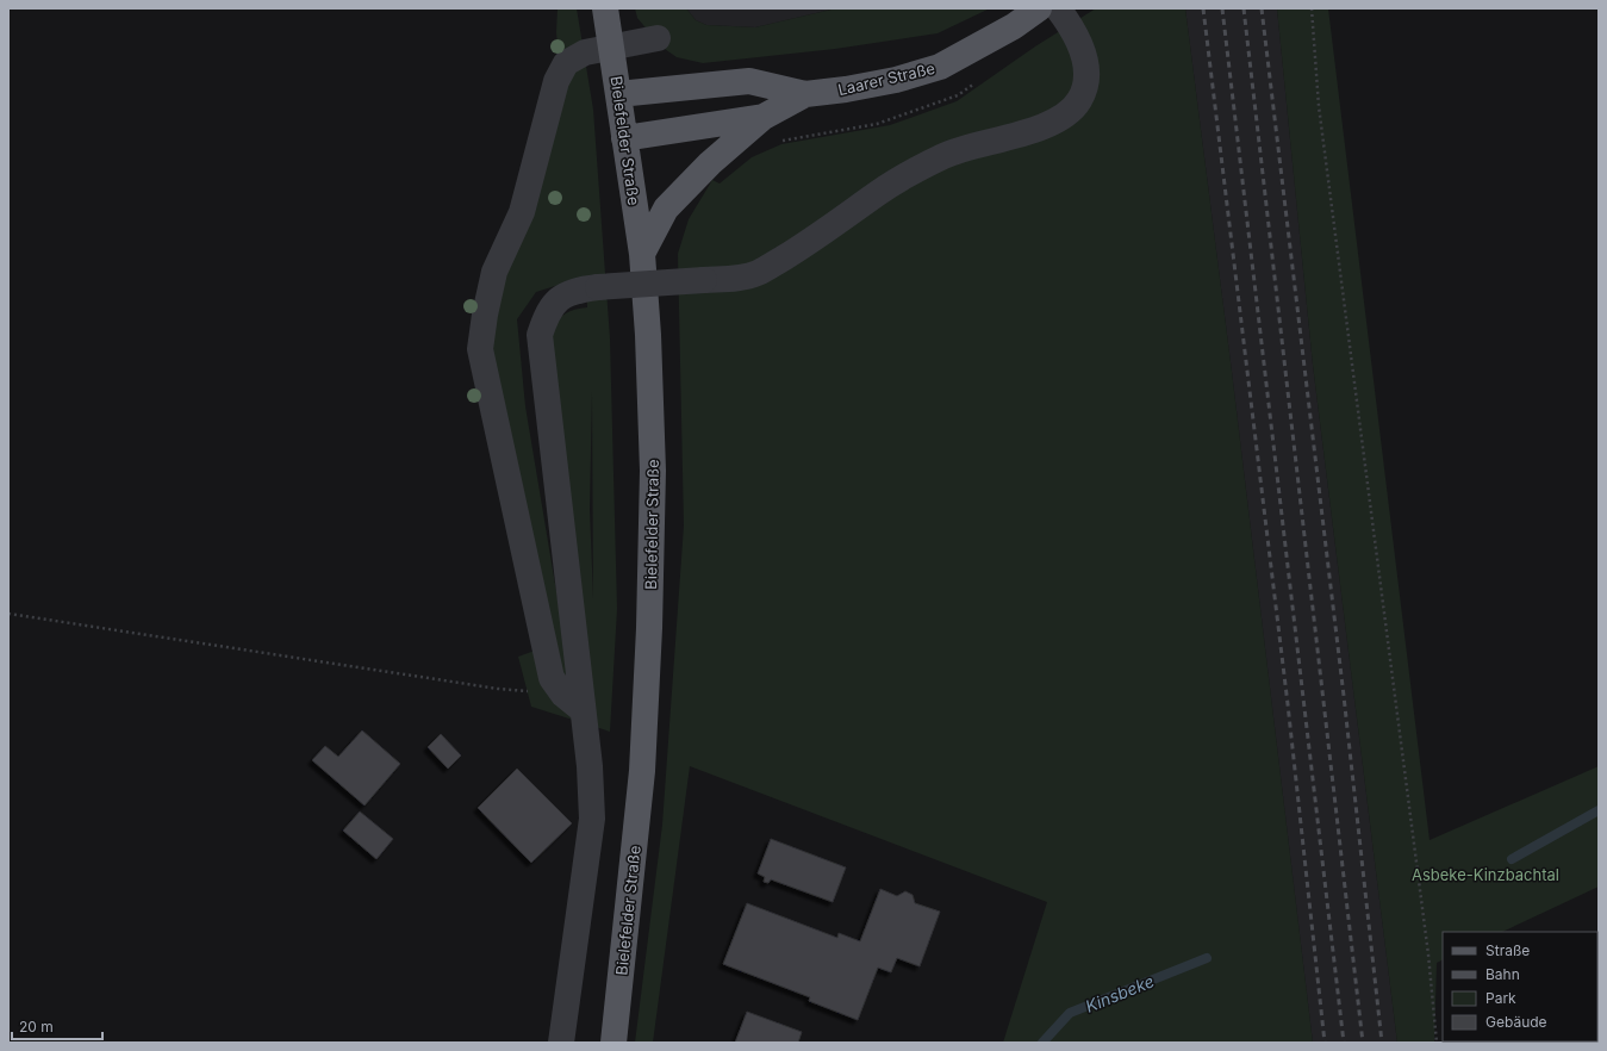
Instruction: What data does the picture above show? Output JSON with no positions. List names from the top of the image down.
{
  "streets": {
    "main road": ["Laarer Straße", "Bielefelder Straße"]
  },
  "crossings": [
    ["Laarer Straße", "Bielefelder Straße"]
  ],
  "water": ["Kinsbeke"],
  "parks": ["Asbeke-Kinzbachtal"],
  "legend": [
    "Straße",
    "Bahn",
    "Park",
    "Gebäude"
  ],
  "scale_bar": "20 m"
}
